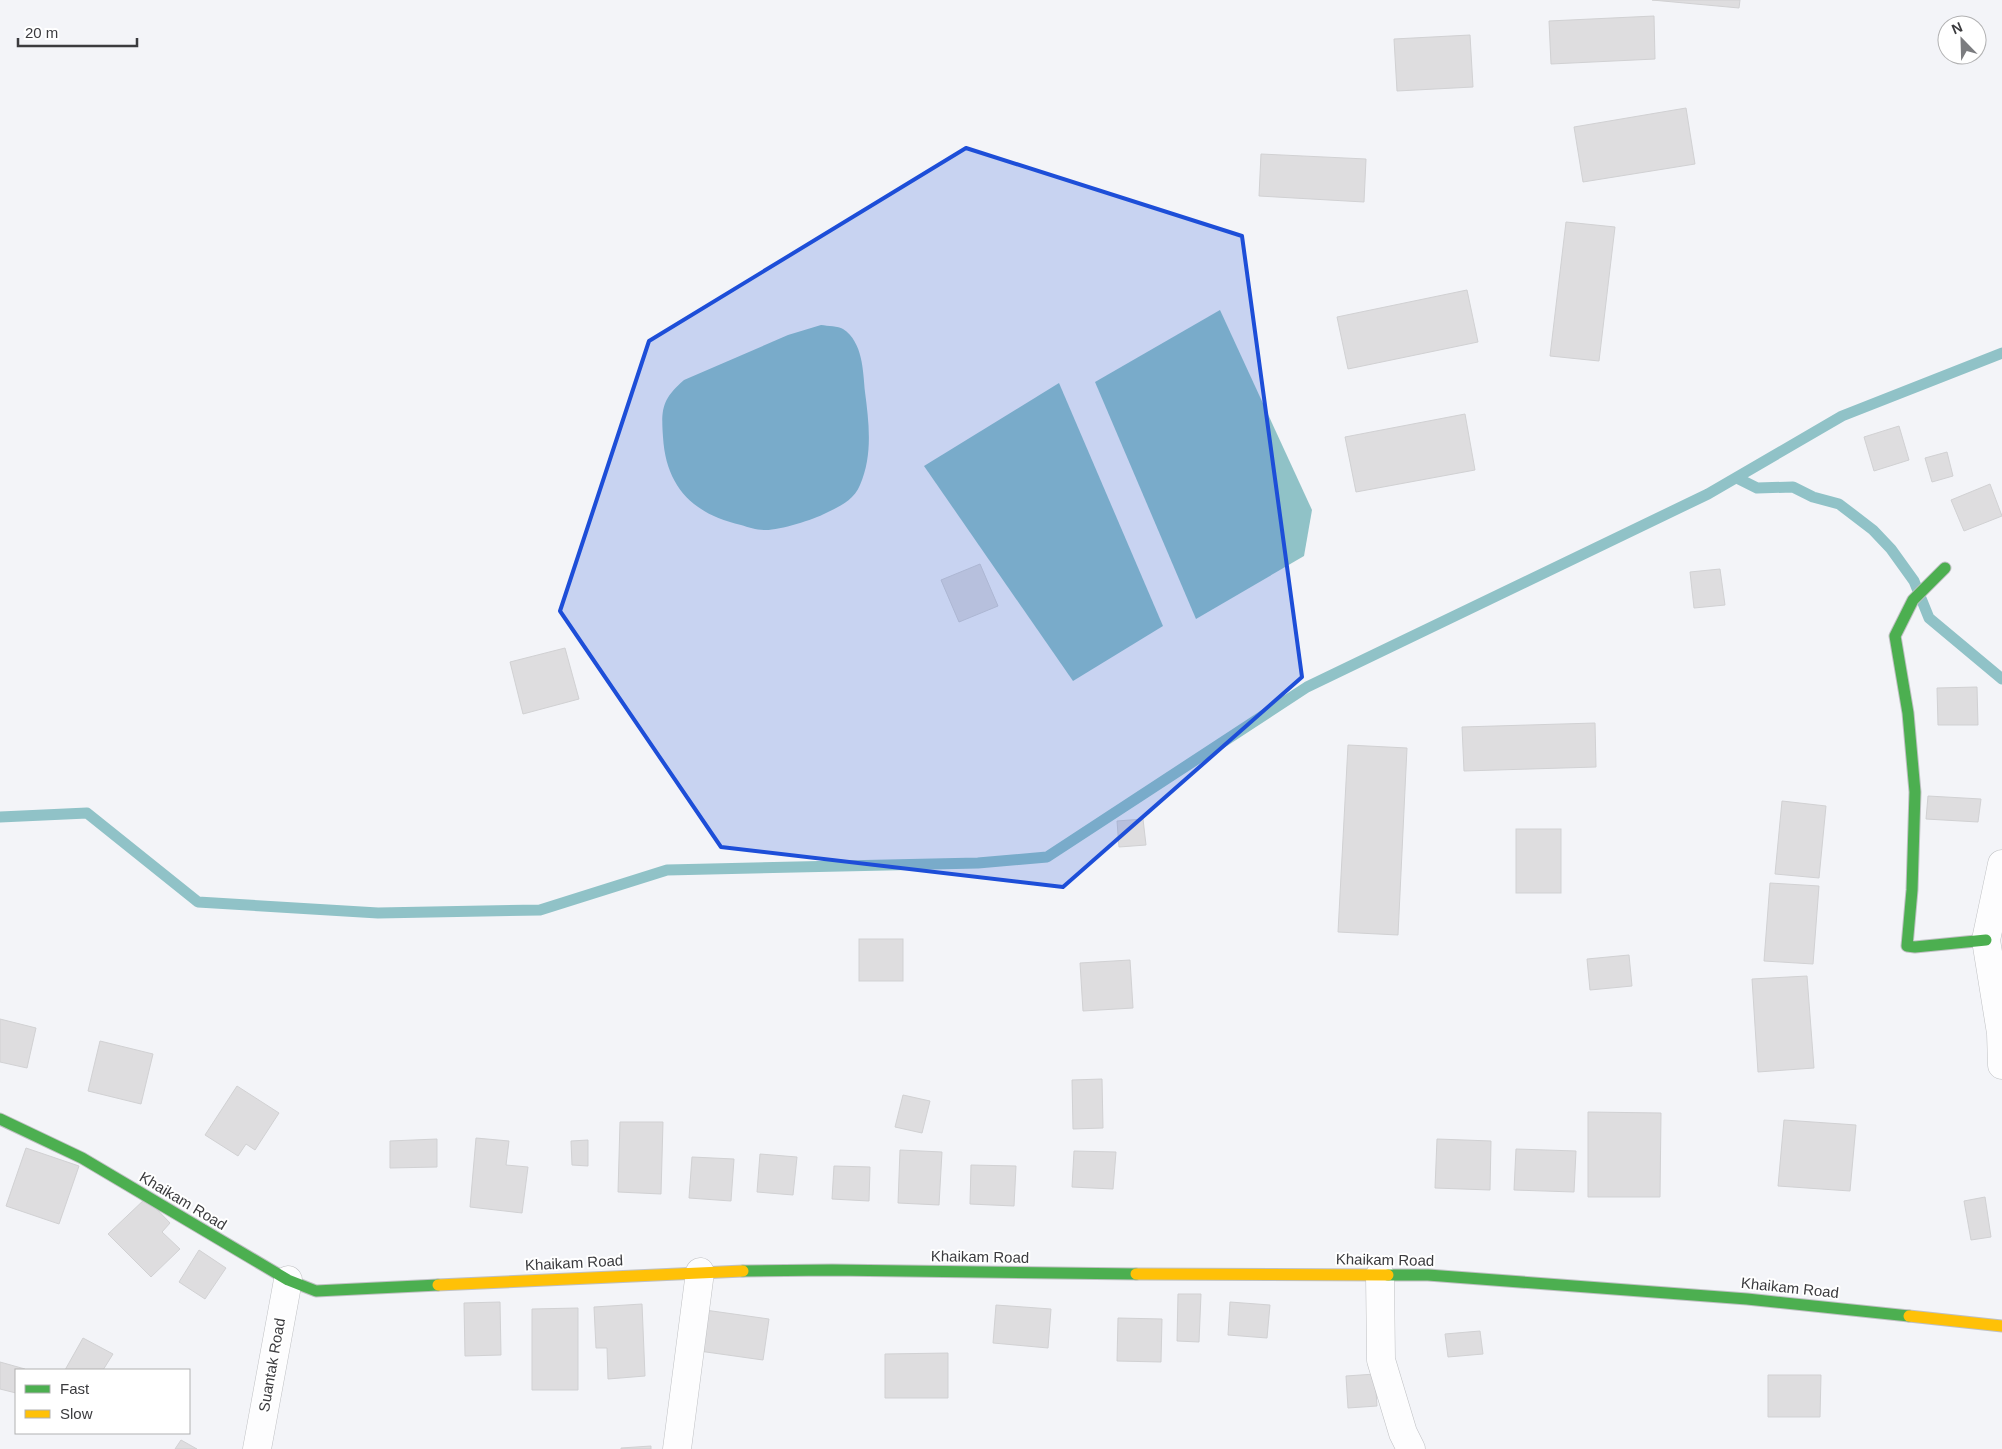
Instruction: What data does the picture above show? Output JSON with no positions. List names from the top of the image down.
{
  "streets": {
    "street": ["Khaikam Road", "Suantak Road"]
  },
  "crossings": [
    ["Khaikam Road", "Suantak Road"]
  ],
  "legend": ["Fast", "Slow"],
  "scale_bar": "20 m",
  "north": "top left"
}
